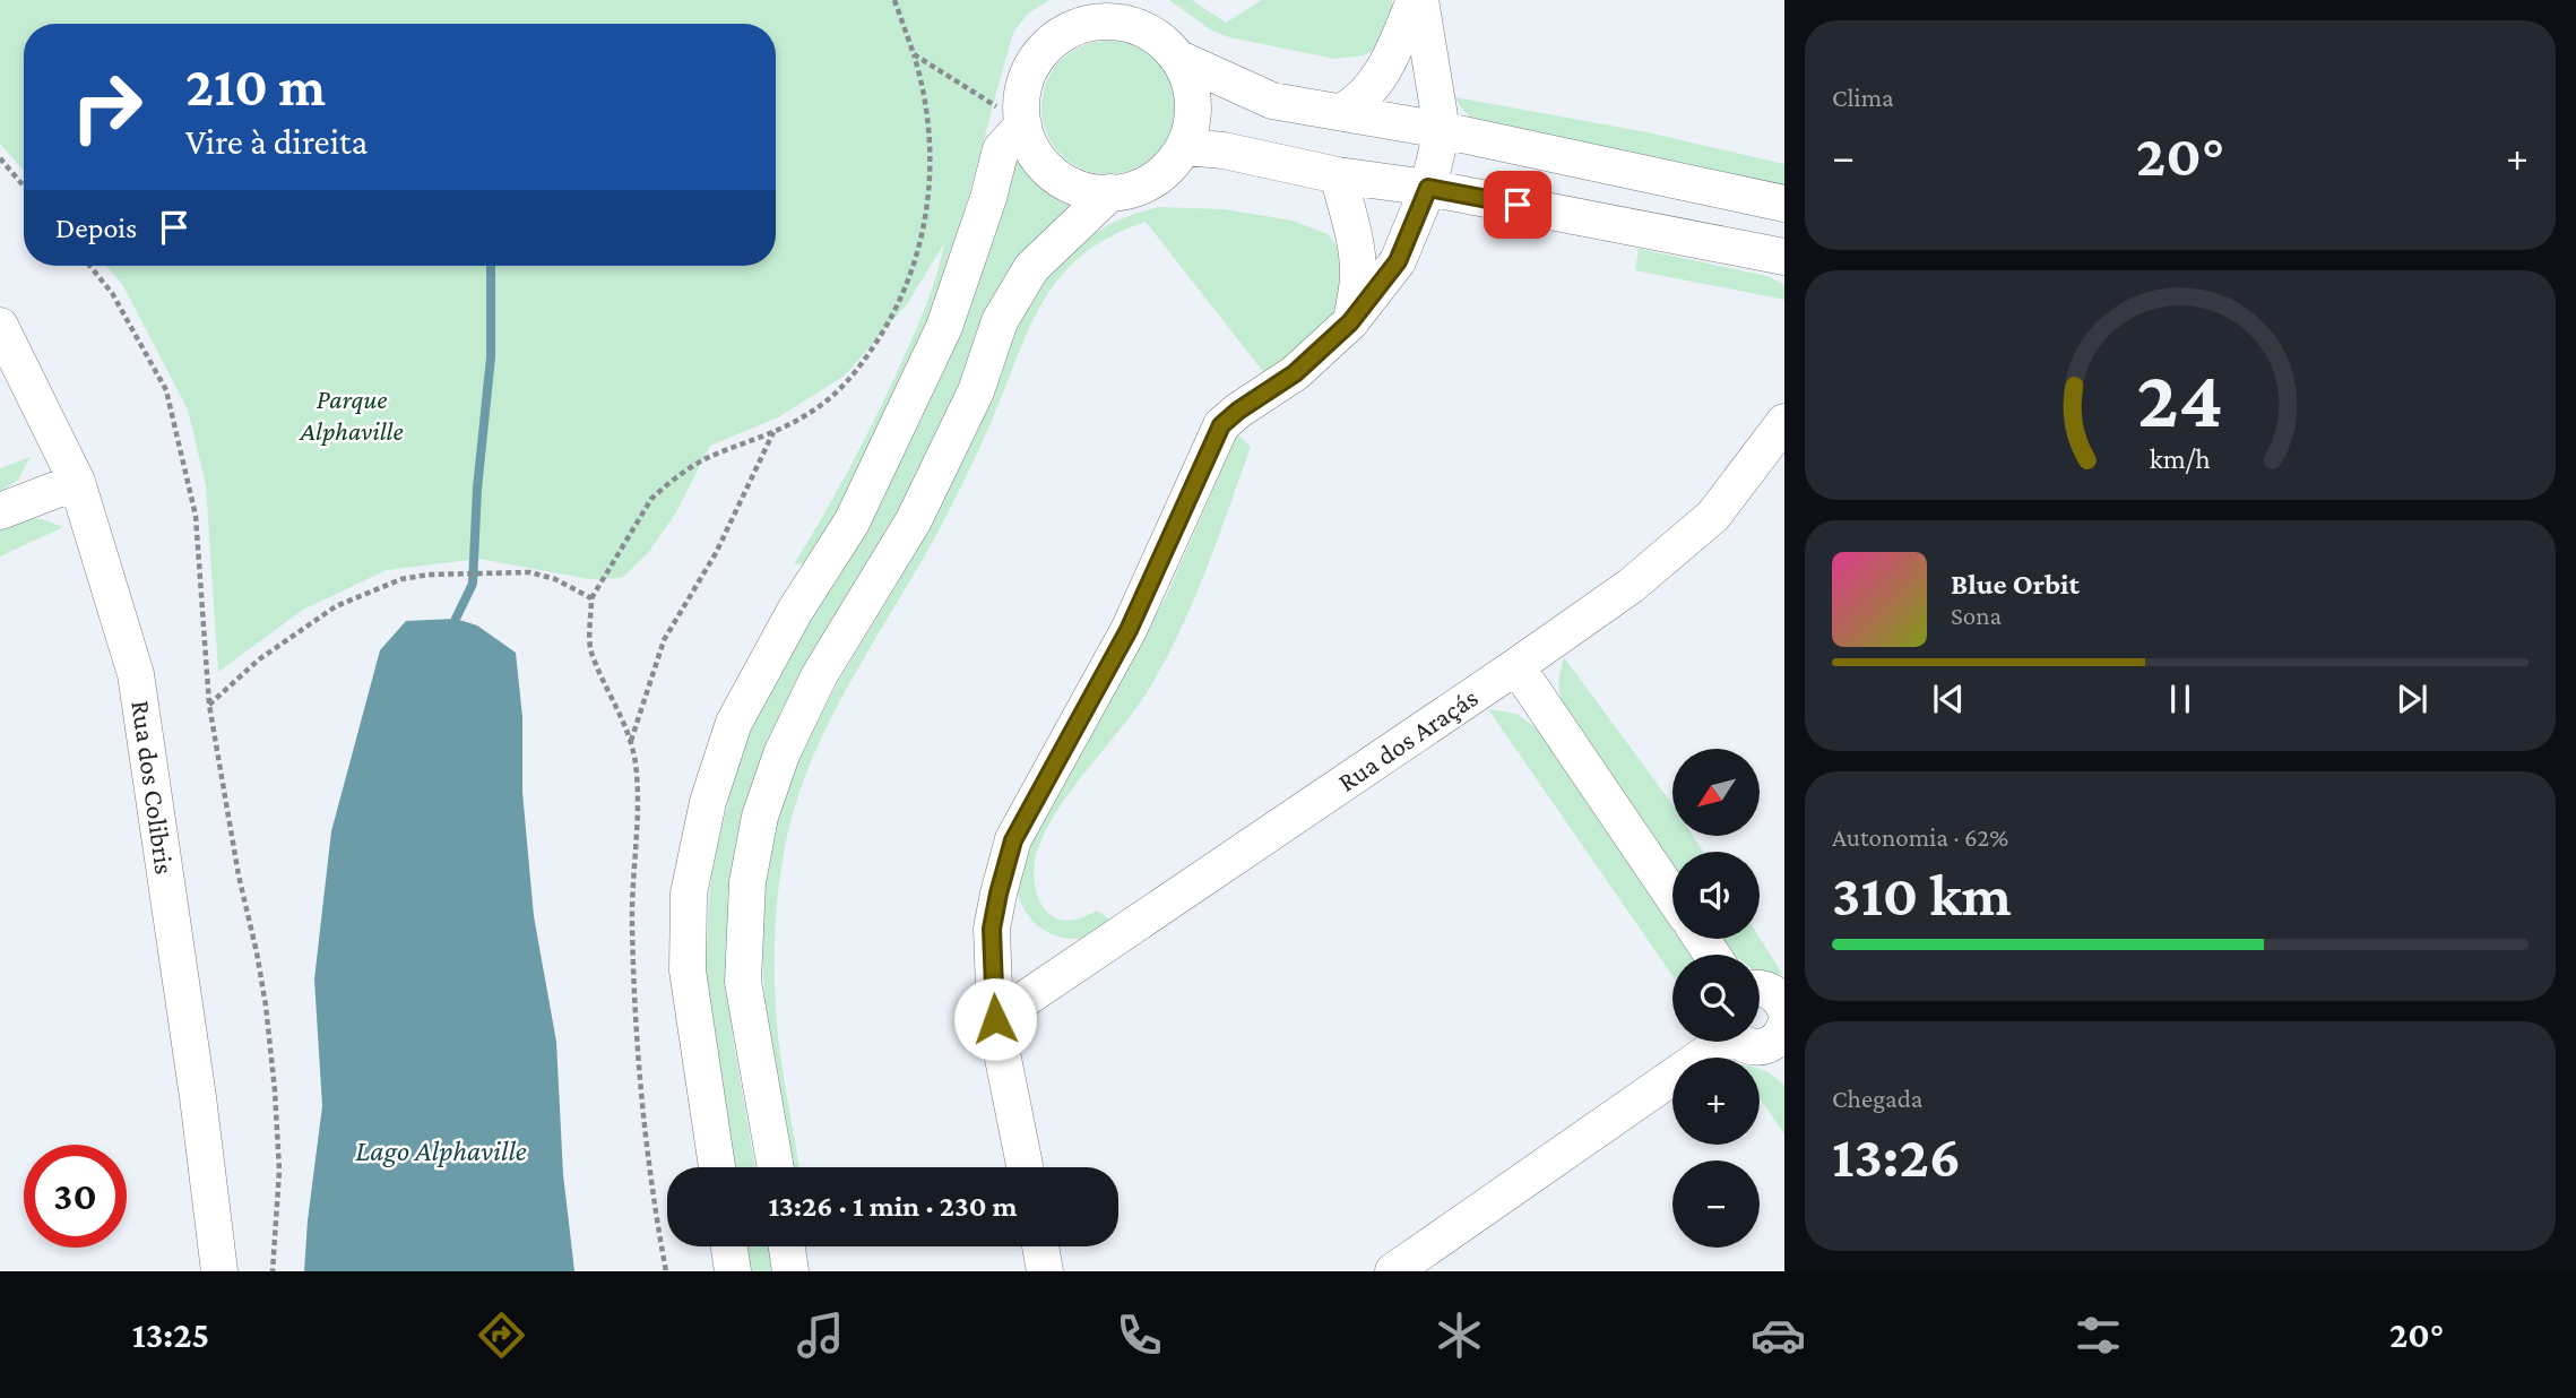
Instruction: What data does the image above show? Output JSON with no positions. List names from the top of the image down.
{
  "streets": {
    "street": ["Rua dos Araçás", "Rua dos Colibris"]
  },
  "water": ["Lago Alphaville"],
  "parks": ["Parque Alphaville"],
  "north": "bottom left",
  "page": {
    "tile": [
      "Clima",
      ["Autonomia · 62%", "310 km"],
      ["Chegada", "13:26"]
    ],
    "turn": ["210 m", "Vire à direita"],
    "heat": ["−", "20°", "+"],
    "then": "Depois",
    "song": ["Blue Orbit", "Sona"],
    "map_buttons": ["+", "−"],
    "limit": "30",
    "trip": "13:26 · 1 min · 230 m",
    "tabs": ["13:25", "20°"],
    "gauge": ["24", "km/h"]
  }
}
